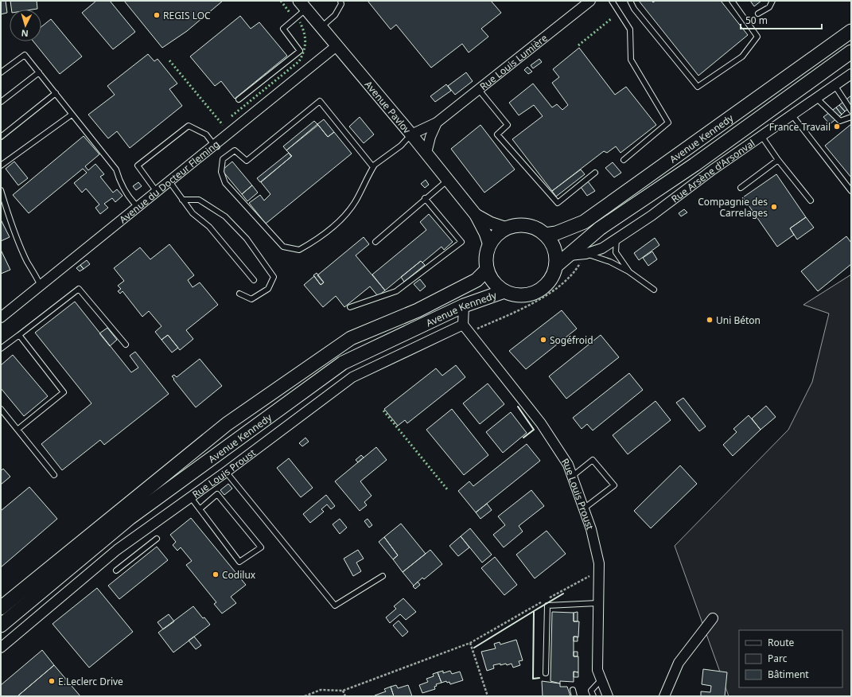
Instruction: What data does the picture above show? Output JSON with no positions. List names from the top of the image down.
{
  "streets": {
    "main road": ["Avenue Kennedy"],
    "street": [
      "Rue Louis Lumière",
      "Avenue Pavlov",
      "Rue Arsène d'Arsonval",
      "Avenue du Docteur Fleming",
      "Rue Louis Proust"
    ]
  },
  "crossings": [
    ["Rue Louis Lumière", "Avenue Pavlov"],
    ["Avenue Pavlov", "Avenue Kennedy"],
    ["Avenue Pavlov", "Avenue du Docteur Fleming"],
    ["Avenue Kennedy", "Rue Arsène d'Arsonval"]
  ],
  "places": [
    "REGIS LOC",
    "France Travail",
    "Compagnie des Carrelages",
    "Uni Béton",
    "Sogéfroid",
    "Codilux",
    "E.Leclerc Drive"
  ],
  "legend": ["Route", "Parc", "Bâtiment"],
  "scale_bar": "50 m",
  "north": "bottom"
}
